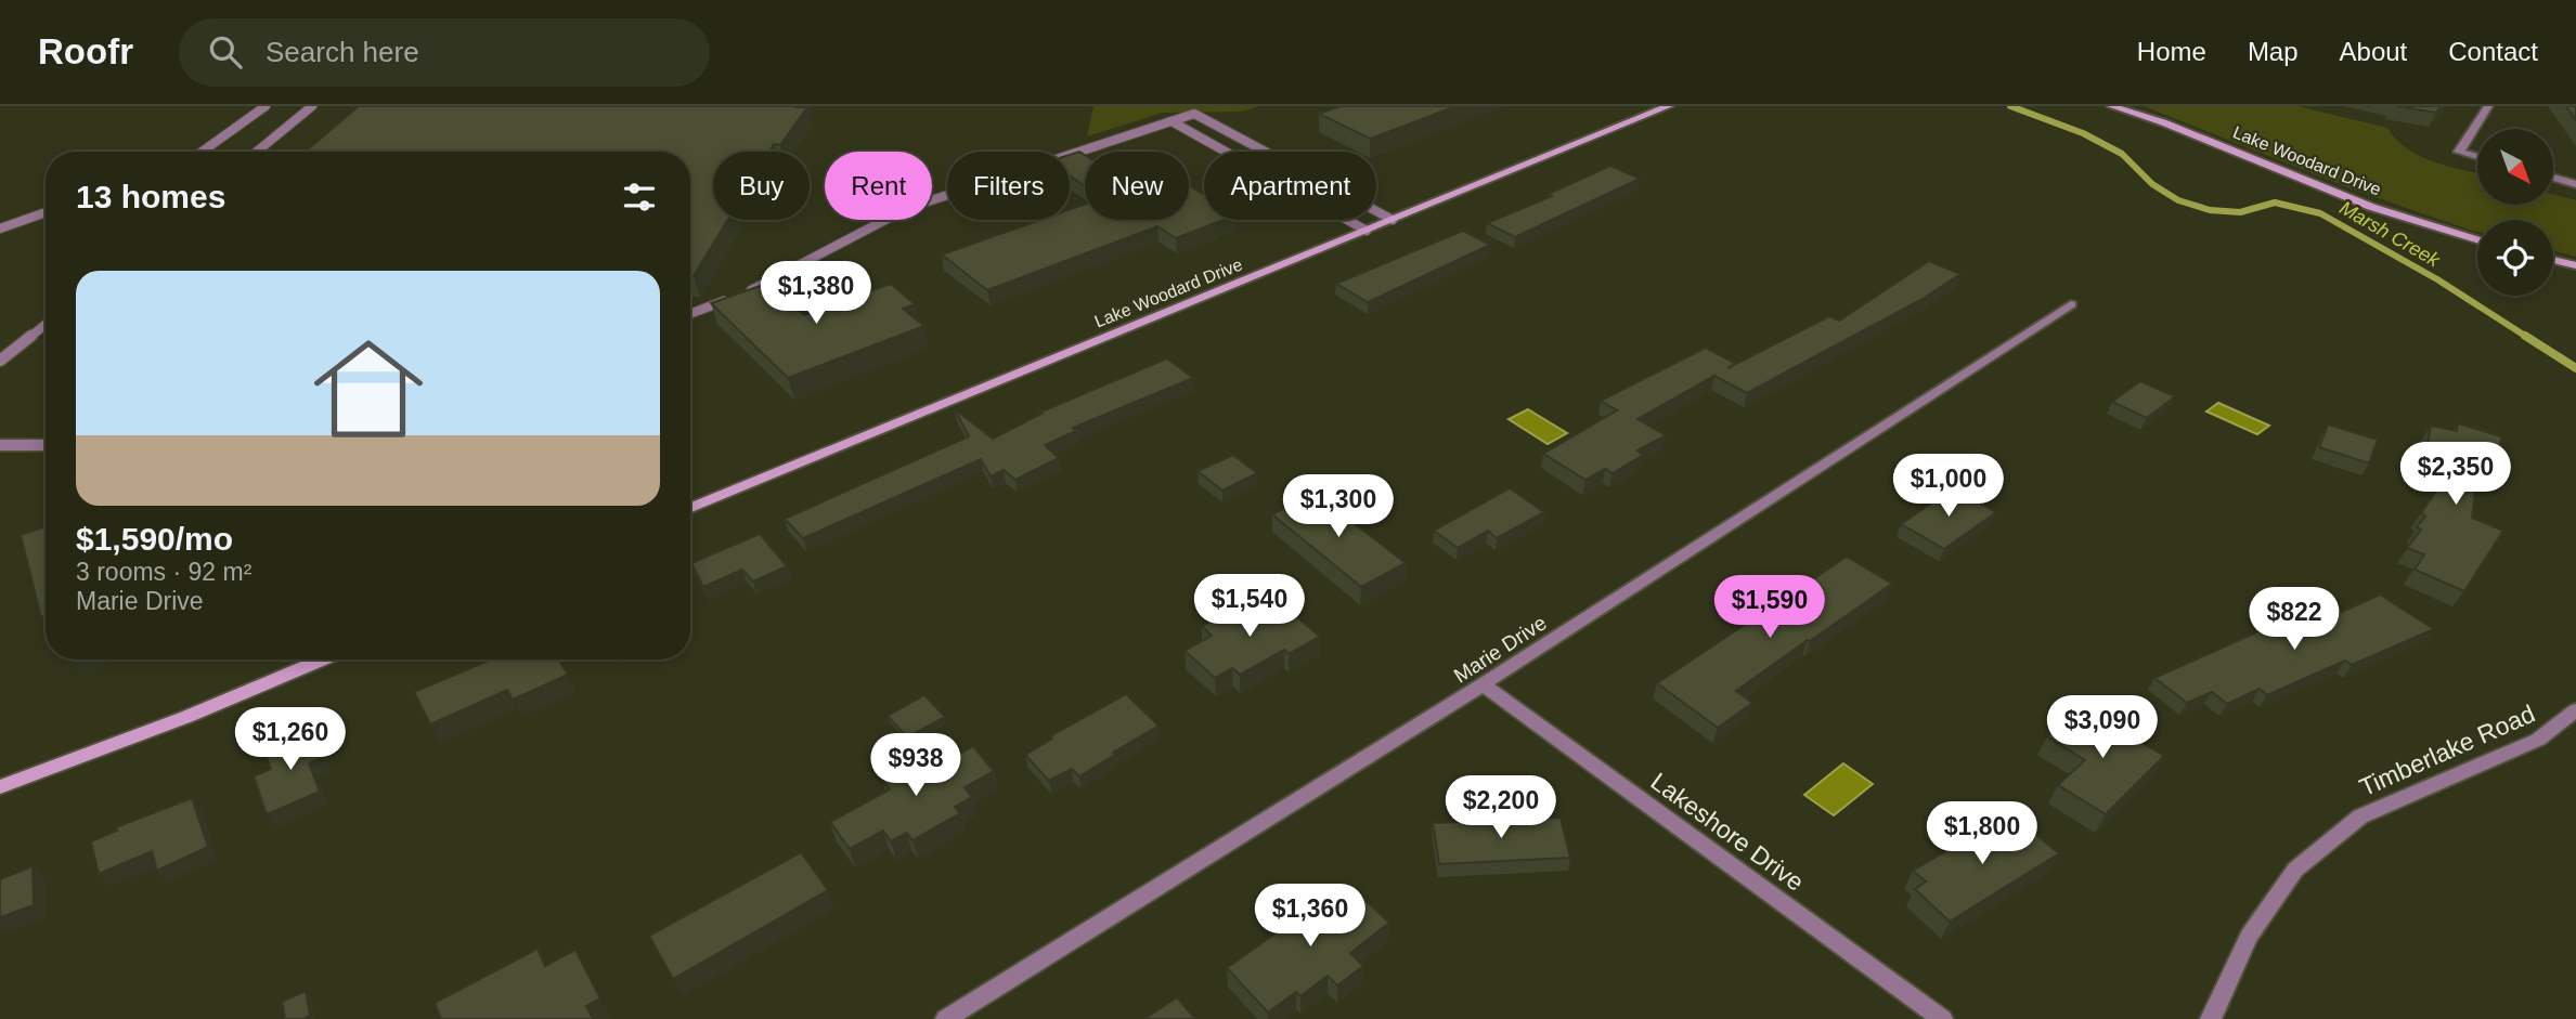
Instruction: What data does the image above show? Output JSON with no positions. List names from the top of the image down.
{
  "streets": {
    "street": [
      "Lake Woodard Drive",
      "Marie Drive",
      "Timberlake Road",
      "Lakeshore Drive"
    ]
  },
  "crossings": [
    ["Marie Drive", "Lakeshore Drive"]
  ],
  "water": ["Marsh Creek"],
  "north": "bottom right",
  "page": {
    "header": "Roofr",
    "search": "Search here",
    "nav": [
      "Home",
      "Map",
      "About",
      "Contact"
    ],
    "chip": [
      "Buy",
      "Rent",
      "Filters",
      "New",
      "Apartment"
    ],
    "heading": "13 homes",
    "list": [
      {
        "name": "$1,590/mo",
        "note": "3 rooms · 92 m² · Marie Drive"
      }
    ],
    "price": [
      "$1,380",
      "$2,350",
      "$1,000",
      "$1,300",
      "$1,540",
      "$1,590",
      "$822",
      "$3,090",
      "$1,260",
      "$938",
      "$2,200",
      "$1,800",
      "$1,360"
    ]
  }
}
